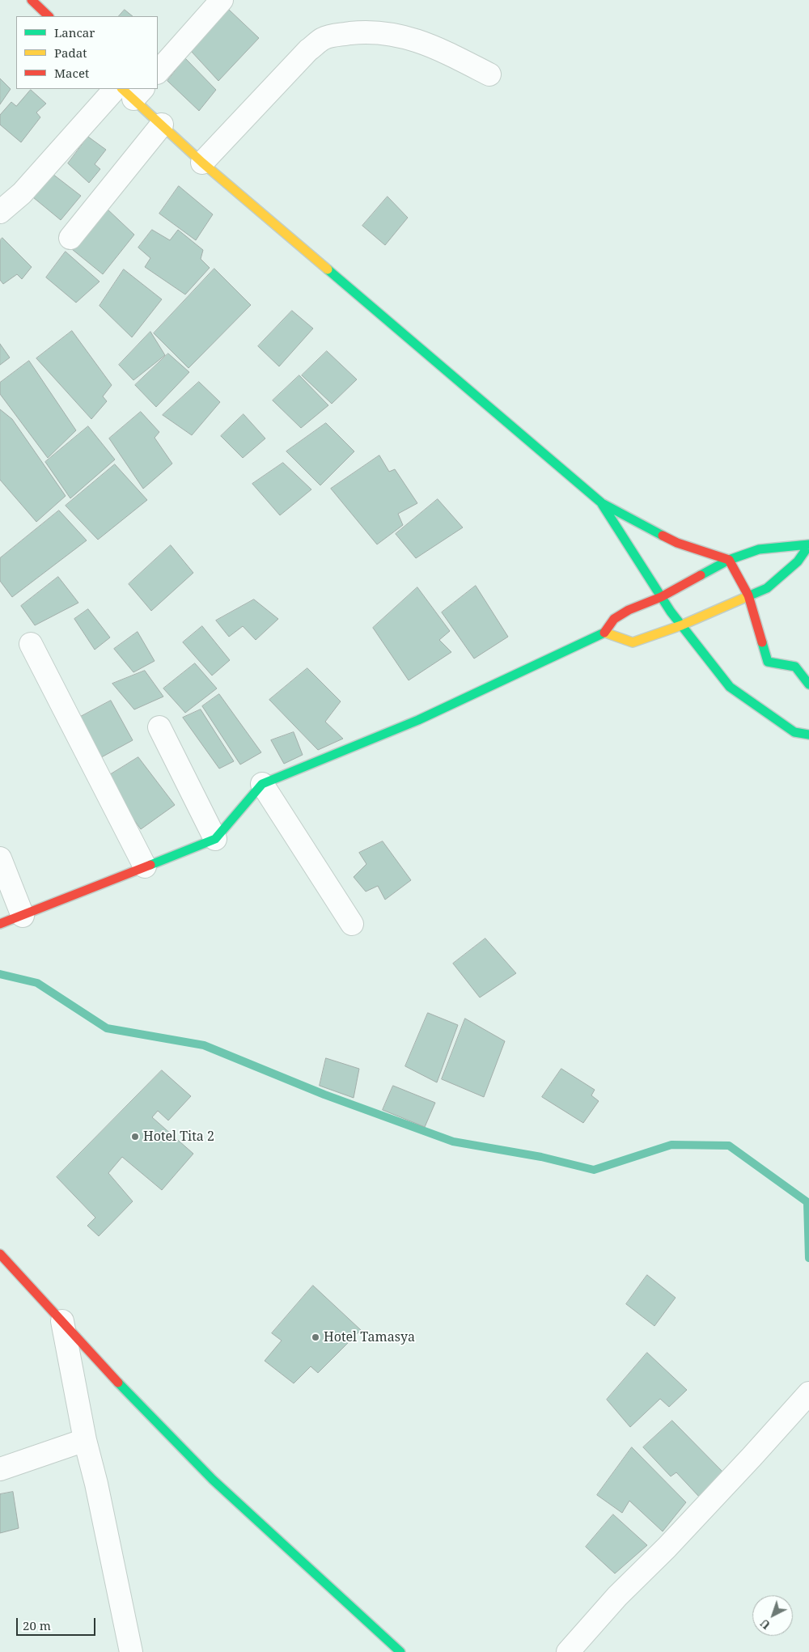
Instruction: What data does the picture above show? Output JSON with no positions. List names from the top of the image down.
{
  "places": ["Hotel Tita 2", "Hotel Tamasya"],
  "legend": ["Lancar", "Padat", "Macet"],
  "scale_bar": "20 m",
  "north": "bottom left"
}
